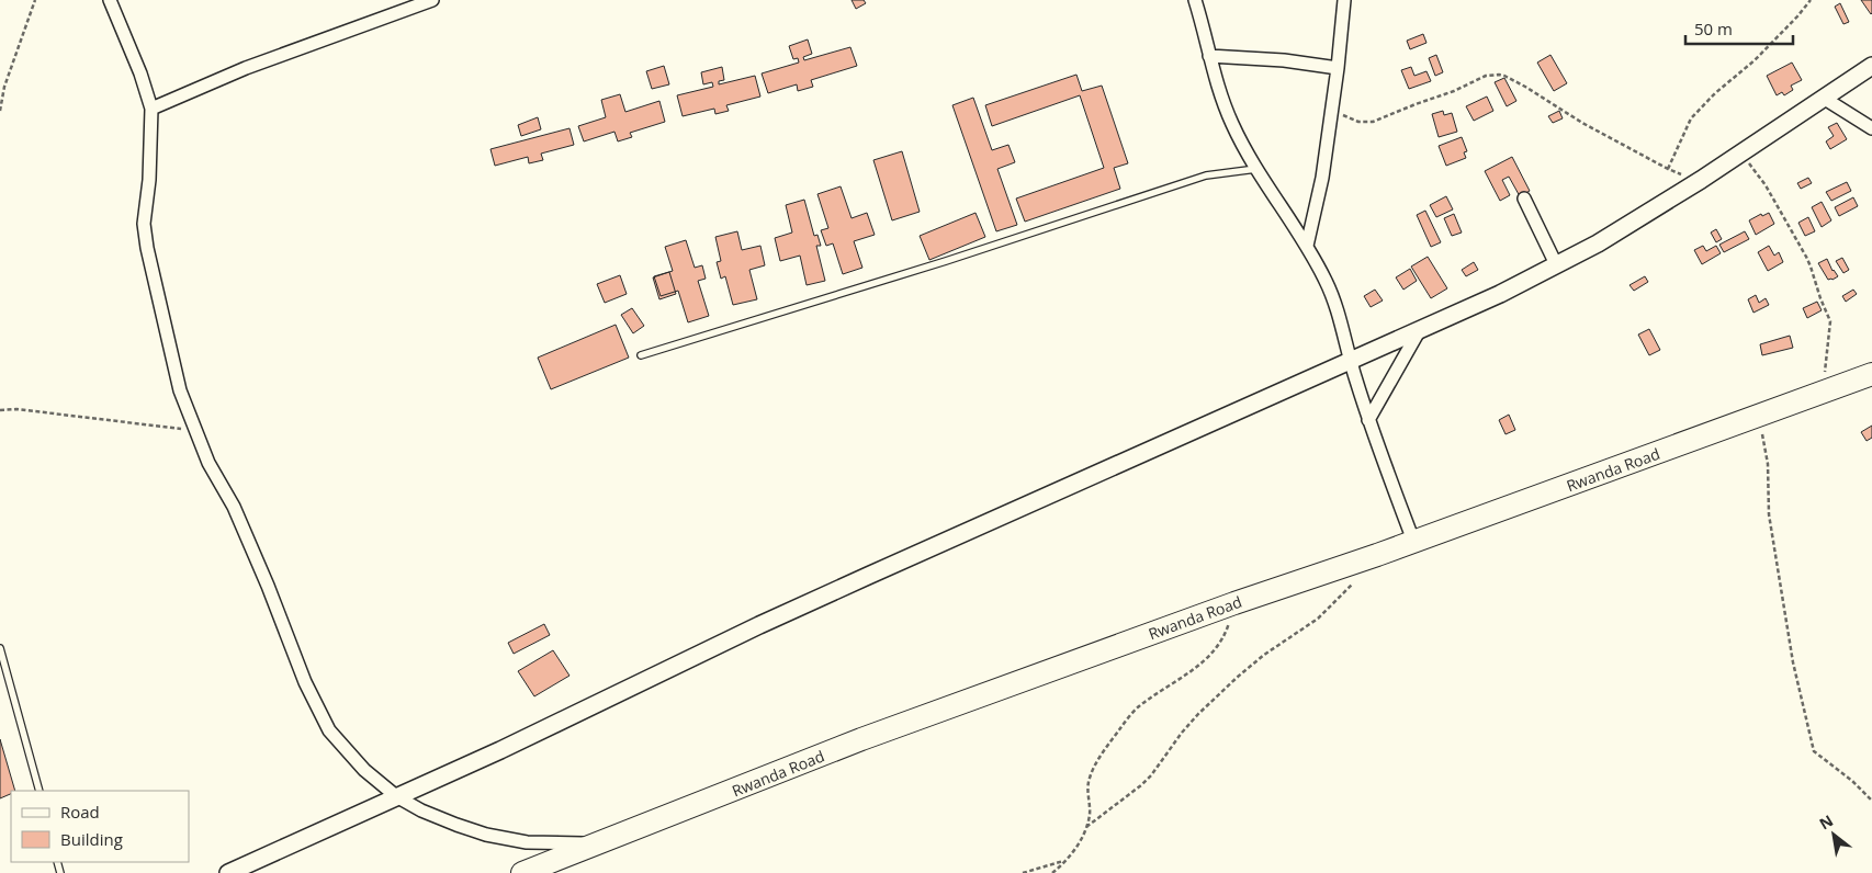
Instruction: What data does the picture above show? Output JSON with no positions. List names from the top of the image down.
{
  "streets": {
    "highway": ["Rwanda Road"]
  },
  "legend": ["Road", "Building"],
  "scale_bar": "50 m",
  "north": "top left"
}
